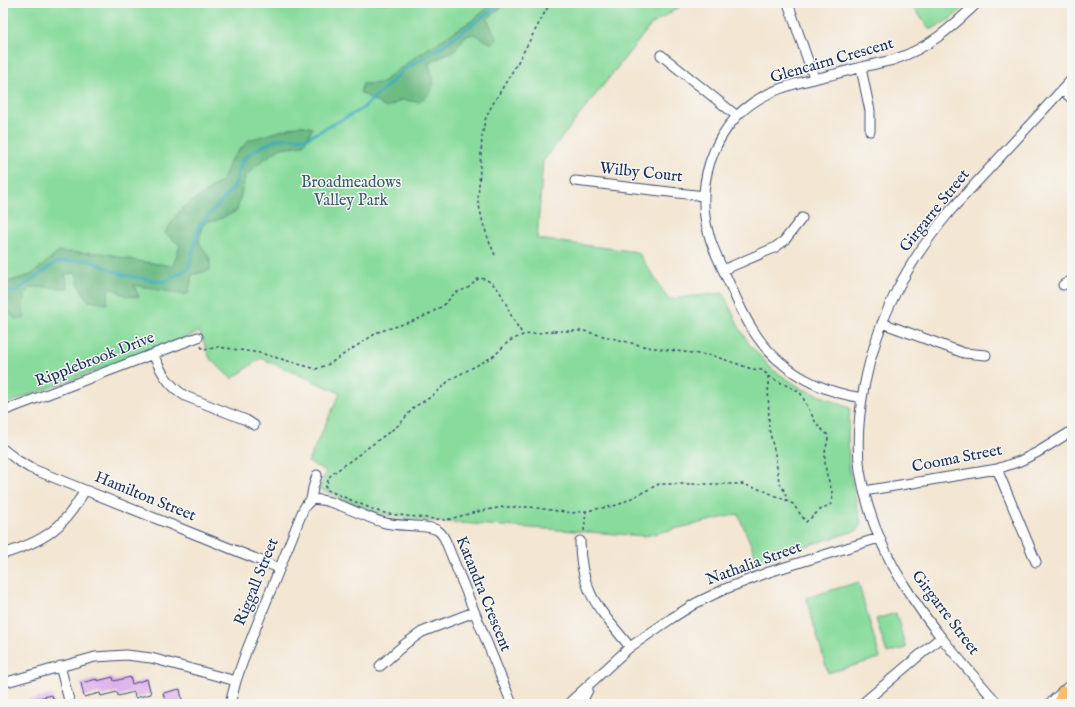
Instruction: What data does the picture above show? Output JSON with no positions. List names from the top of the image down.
{
  "streets": {
    "street": [
      "Glencairn Crescent",
      "Wilby Court",
      "Girgarre Street",
      "Ripplebrook Drive",
      "Cooma Street",
      "Hamilton Street",
      "Nathalia Street",
      "Riggall Street",
      "Katandra Crescent"
    ]
  },
  "crossings": [
    ["Glencairn Crescent", "Wilby Court"],
    ["Glencairn Crescent", "Girgarre Street"],
    ["Girgarre Street", "Cooma Street"],
    ["Girgarre Street", "Nathalia Street"],
    ["Hamilton Street", "Riggall Street"],
    ["Riggall Street", "Katandra Crescent"]
  ],
  "parks": ["Broadmeadows Valley Park"]
}
